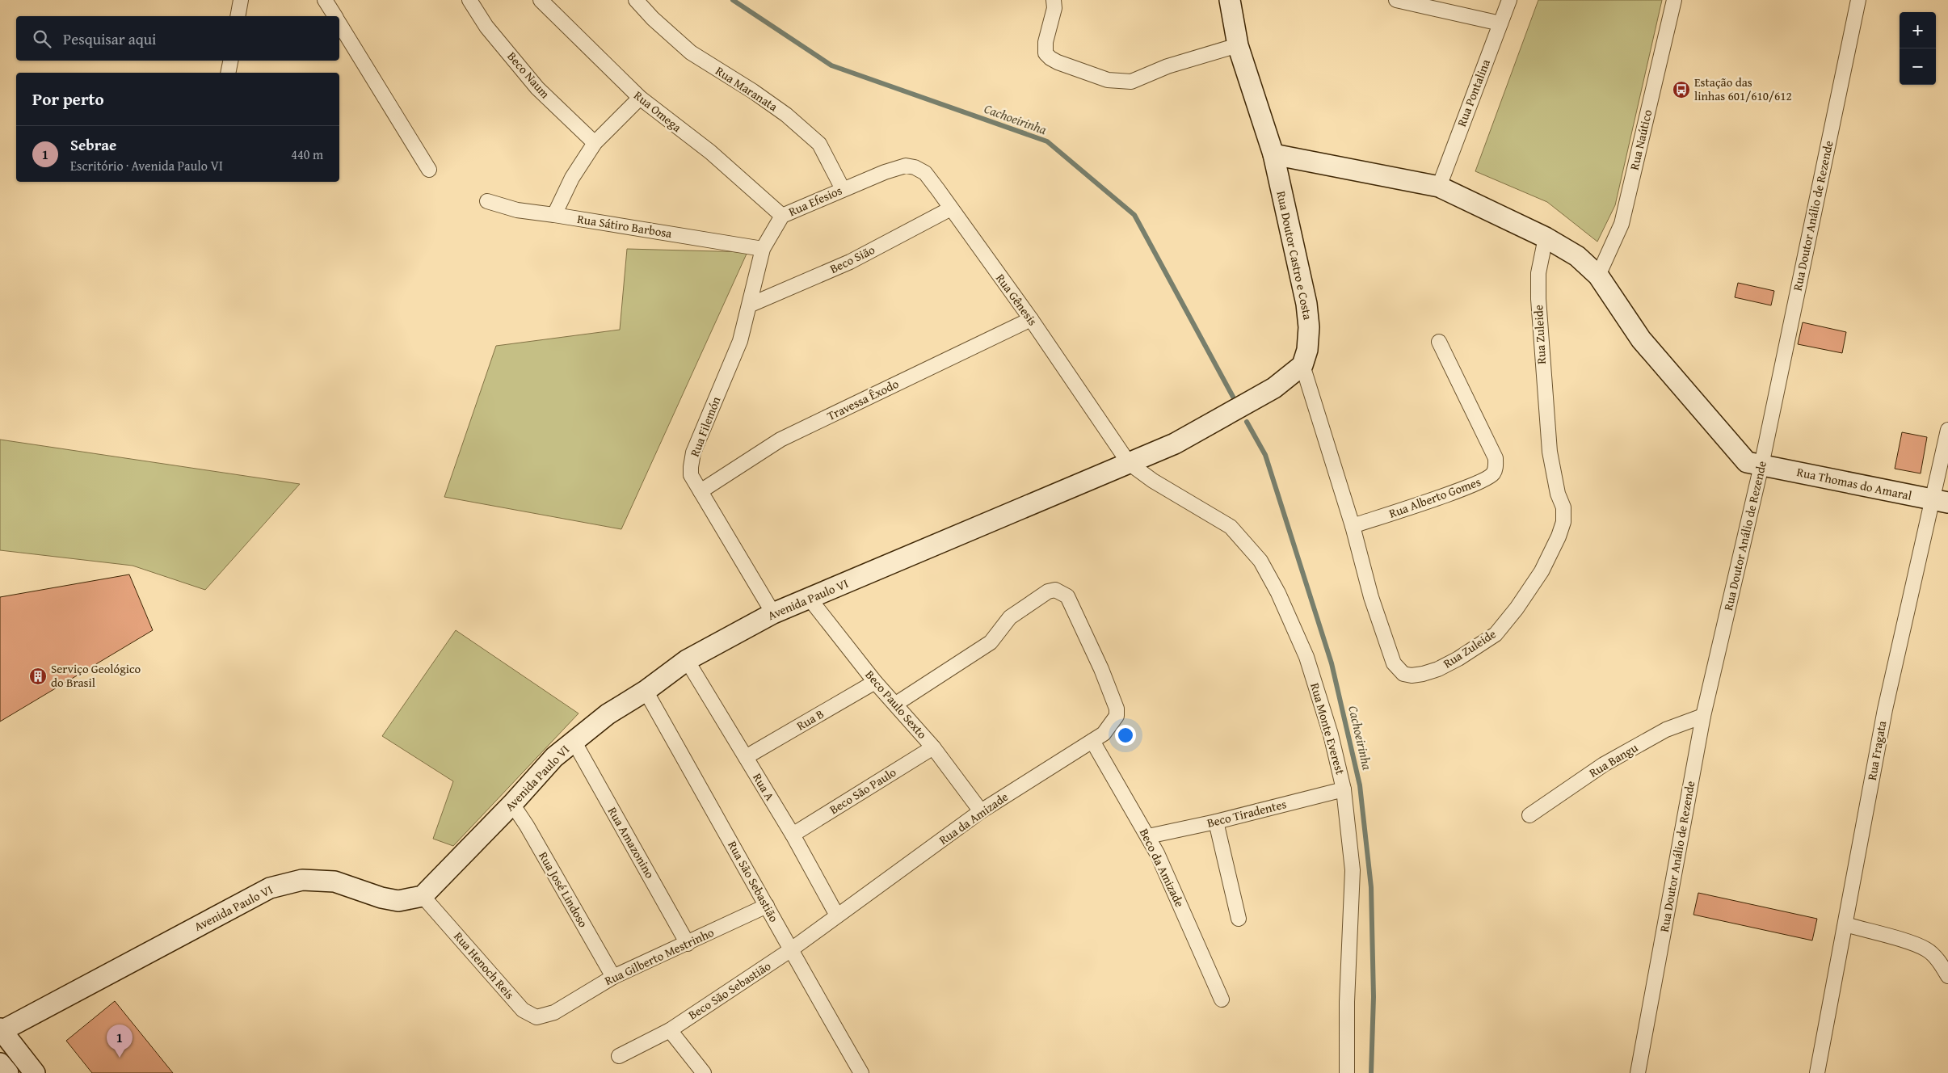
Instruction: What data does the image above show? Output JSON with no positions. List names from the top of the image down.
{
  "streets": {
    "street": [
      "Beco Naum",
      "Rua Maranata",
      "Rua Pontalina",
      "Rua Omega",
      "Rua Naútico",
      "Rua Efesios",
      "Rua Doutor Análio de Rezende",
      "Rua Sátiro Barbosa",
      "Rua Doutor Castro e Costa",
      "Beco Sião",
      "Rua Gênesis",
      "Rua Zuleide",
      "Travessa Êxodo",
      "Rua Filemón",
      "Rua Thomas do Amaral",
      "Rua Alberto Gomes",
      "Avenida Paulo VI",
      "Beco Paulo Sexto",
      "Rua B",
      "Rua Monte Everest",
      "Rua Fragata",
      "Rua Bangu",
      "Rua A",
      "Beco São Paulo",
      "Beco Tiradentes",
      "Rua da Amizade",
      "Rua Amazonino",
      "Beco da Amizade",
      "Rua São Sebastião",
      "Rua José Lindoso",
      "Rua Gilberto Mestrinho",
      "Rua Henoch Reis",
      "Beco São Sebastião"
    ]
  },
  "crossings": [
    ["Rua Maranata", "Rua Efesios"],
    ["Rua Pontalina", "Rua Thomas do Amaral"],
    ["Rua Omega", "Rua Efesios"],
    ["Rua Naútico", "Rua Thomas do Amaral"],
    ["Rua Efesios", "Rua Sátiro Barbosa"],
    ["Rua Efesios", "Rua Gênesis"],
    ["Rua Efesios", "Rua Filemón"],
    ["Rua Doutor Análio de Rezende", "Rua Thomas do Amaral"],
    ["Rua Doutor Análio de Rezende", "Rua Bangu"],
    ["Rua Sátiro Barbosa", "Rua Filemón"],
    ["Rua Doutor Castro e Costa", "Rua Zuleide"],
    ["Rua Doutor Castro e Costa", "Rua Thomas do Amaral"],
    ["Beco Sião", "Rua Gênesis"],
    ["Beco Sião", "Rua Filemón"],
    ["Rua Gênesis", "Travessa Êxodo"],
    ["Rua Gênesis", "Avenida Paulo VI"],
    ["Rua Gênesis", "Rua Monte Everest"],
    ["Rua Zuleide", "Rua Thomas do Amaral"],
    ["Rua Zuleide", "Rua Alberto Gomes"],
    ["Travessa Êxodo", "Rua Filemón"],
    ["Rua Filemón", "Avenida Paulo VI"],
    ["Rua Thomas do Amaral", "Rua Fragata"],
    ["Avenida Paulo VI", "Beco Paulo Sexto"],
    ["Avenida Paulo VI", "Rua Monte Everest"],
    ["Avenida Paulo VI", "Rua A"],
    ["Avenida Paulo VI", "Rua Amazonino"],
    ["Avenida Paulo VI", "Rua São Sebastião"],
    ["Avenida Paulo VI", "Rua José Lindoso"],
    ["Avenida Paulo VI", "Rua Henoch Reis"],
    ["Beco Paulo Sexto", "Rua B"],
    ["Beco Paulo Sexto", "Beco São Paulo"],
    ["Beco Paulo Sexto", "Rua da Amizade"],
    ["Rua B", "Rua A"],
    ["Rua Monte Everest", "Beco Tiradentes"],
    ["Rua A", "Beco São Paulo"],
    ["Rua A", "Rua da Amizade"],
    ["Beco Tiradentes", "Beco da Amizade"],
    ["Rua da Amizade", "Beco da Amizade"],
    ["Rua da Amizade", "Rua São Sebastião"],
    ["Rua da Amizade", "Beco São Sebastião"],
    ["Rua Amazonino", "Rua Gilberto Mestrinho"],
    ["Rua São Sebastião", "Rua Gilberto Mestrinho"],
    ["Rua São Sebastião", "Beco São Sebastião"],
    ["Rua José Lindoso", "Rua Gilberto Mestrinho"],
    ["Rua Gilberto Mestrinho", "Rua Henoch Reis"]
  ],
  "water": ["Cachoeirinha"],
  "places": {
    "bus stop": ["Estação das linhas 601/610/612"],
    "building": ["Serviço Geológico do Brasil"]
  },
  "page": {
    "map_buttons": ["+", "−"],
    "search": "Pesquisar aqui",
    "heading": "Por perto",
    "list": [
      {
        "mark": "1",
        "name": "Sebrae",
        "note": "Escritório · Avenida Paulo VI",
        "value": "440 m"
      }
    ],
    "pins": "1"
  }
}
